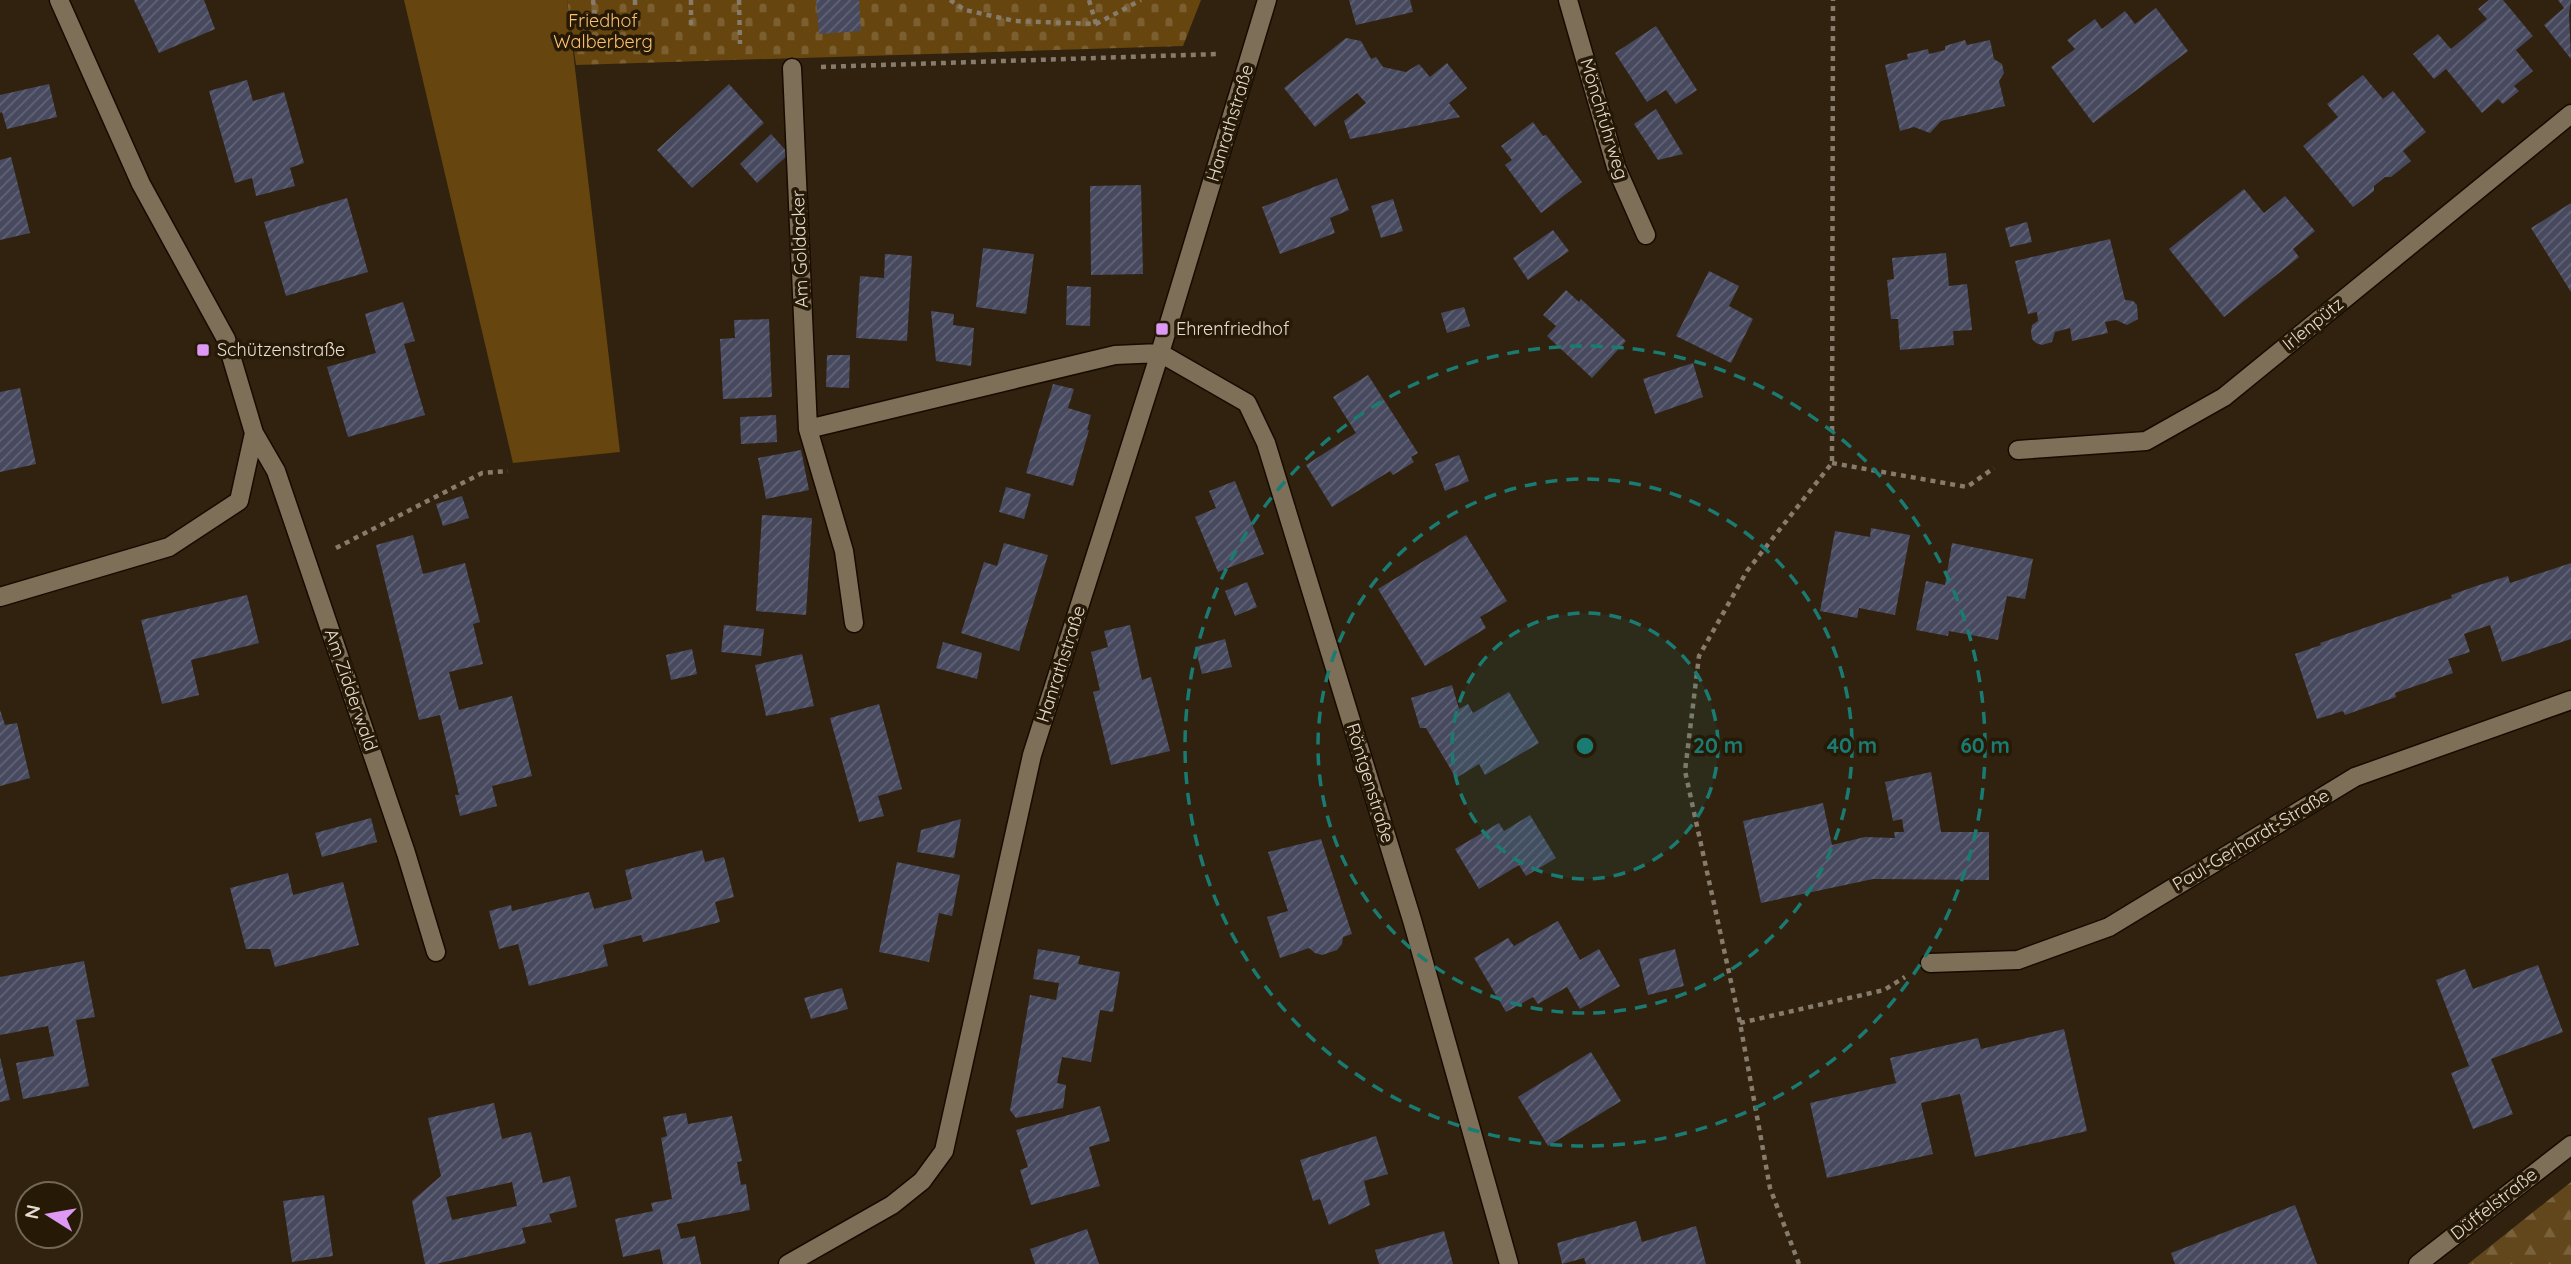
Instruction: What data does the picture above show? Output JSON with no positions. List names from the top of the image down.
{
  "streets": {
    "street": [
      "Mönchfuhrweg",
      "Hanrathstraße",
      "Am Goldacker",
      "Irlenpütz",
      "Am Zidderwald",
      "Röntgenstraße",
      "Paul-Gerhardt-Straße",
      "Düffelstraße"
    ]
  },
  "crossings": [
    ["Hanrathstraße", "Röntgenstraße"]
  ],
  "parks": ["Friedhof Walberberg"],
  "places": {
    "transit": ["Ehrenfriedhof", "Schützenstraße"]
  },
  "north": "left",
  "rings": ["20 m", "40 m", "60 m"]
}
